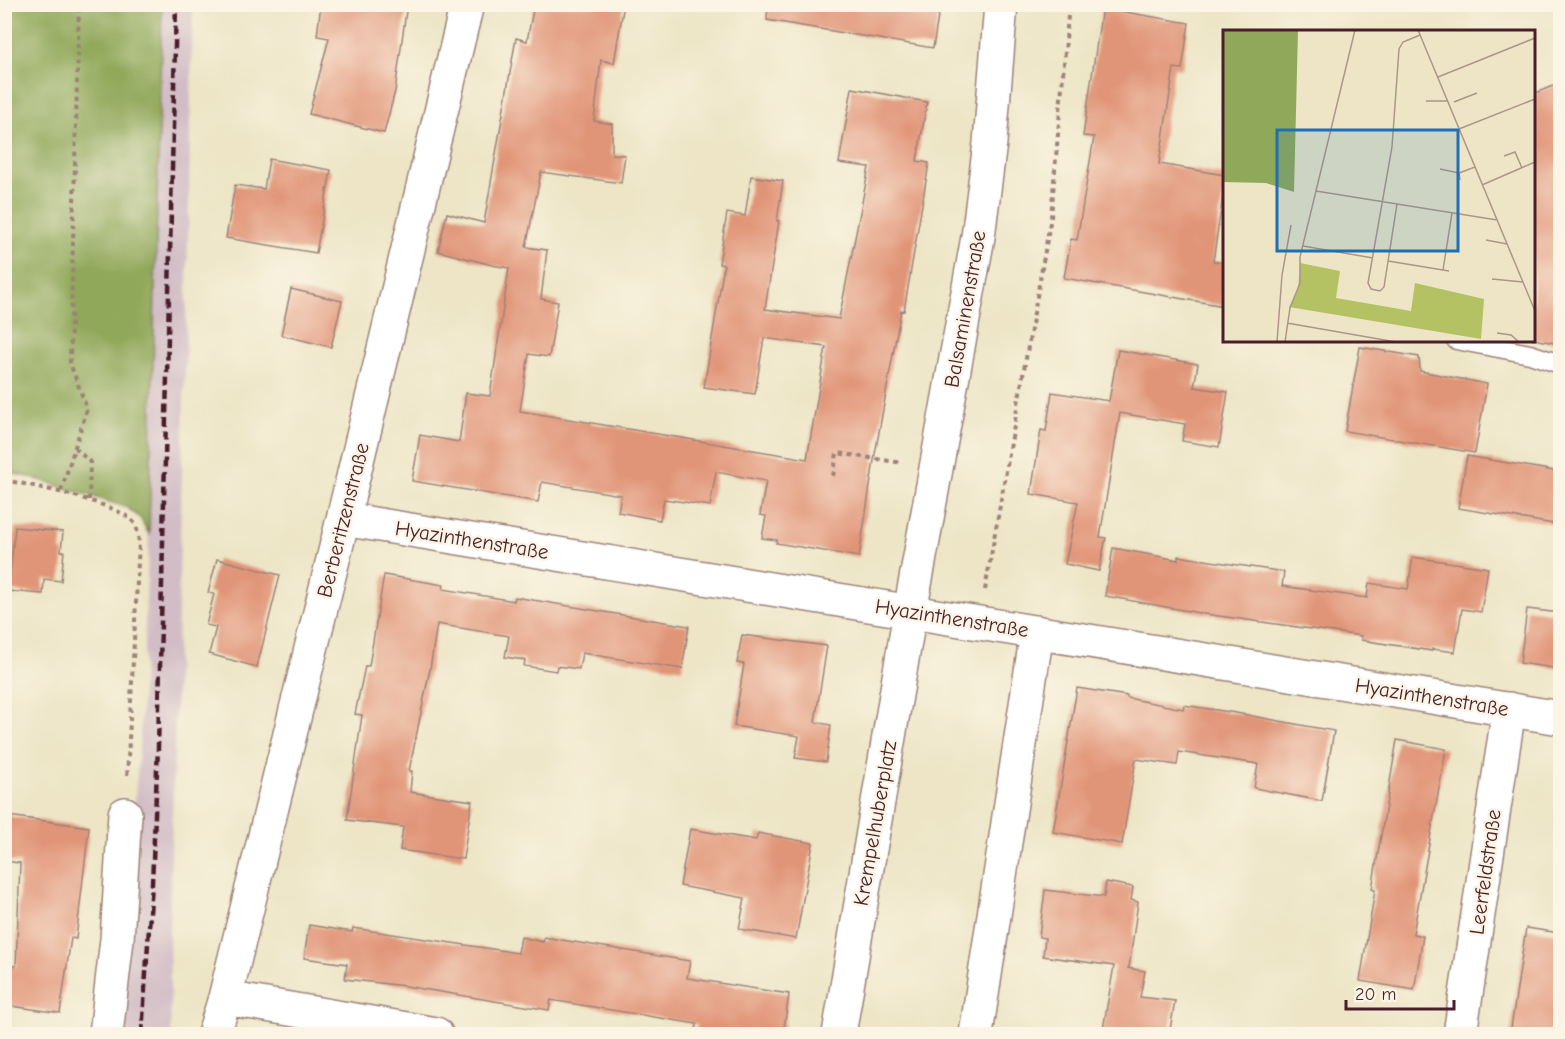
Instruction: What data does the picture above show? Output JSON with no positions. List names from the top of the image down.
{
  "streets": {
    "street": [
      "Balsaminenstraße",
      "Berberitzenstraße",
      "Hyazinthenstraße",
      "Krempelhuberplatz",
      "Leerfeldstraße"
    ]
  },
  "crossings": [
    ["Balsaminenstraße", "Hyazinthenstraße"],
    ["Balsaminenstraße", "Krempelhuberplatz"],
    ["Berberitzenstraße", "Hyazinthenstraße"],
    ["Hyazinthenstraße", "Krempelhuberplatz"],
    ["Hyazinthenstraße", "Leerfeldstraße"]
  ],
  "scale_bar": "20 m"
}
